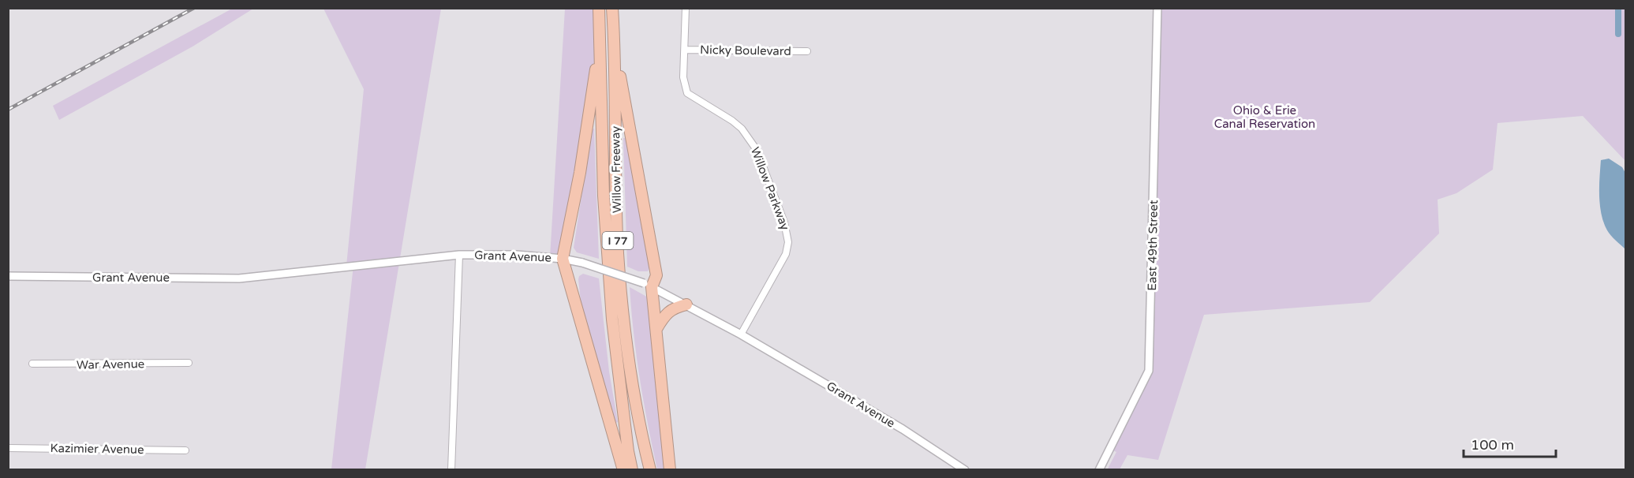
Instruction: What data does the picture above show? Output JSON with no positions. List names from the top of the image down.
{
  "streets": {
    "highway": ["Willow Freeway", "I 77"],
    "street": [
      "Nicky Boulevard",
      "Willow Parkway",
      "East 49th Street",
      "Grant Avenue",
      "War Avenue",
      "Kazimier Avenue"
    ]
  },
  "crossings": [
    ["Nicky Boulevard", "Willow Parkway"],
    ["Willow Parkway", "Grant Avenue"]
  ],
  "parks": ["Ohio & Erie Canal Reservation"],
  "scale_bar": "100 m"
}
